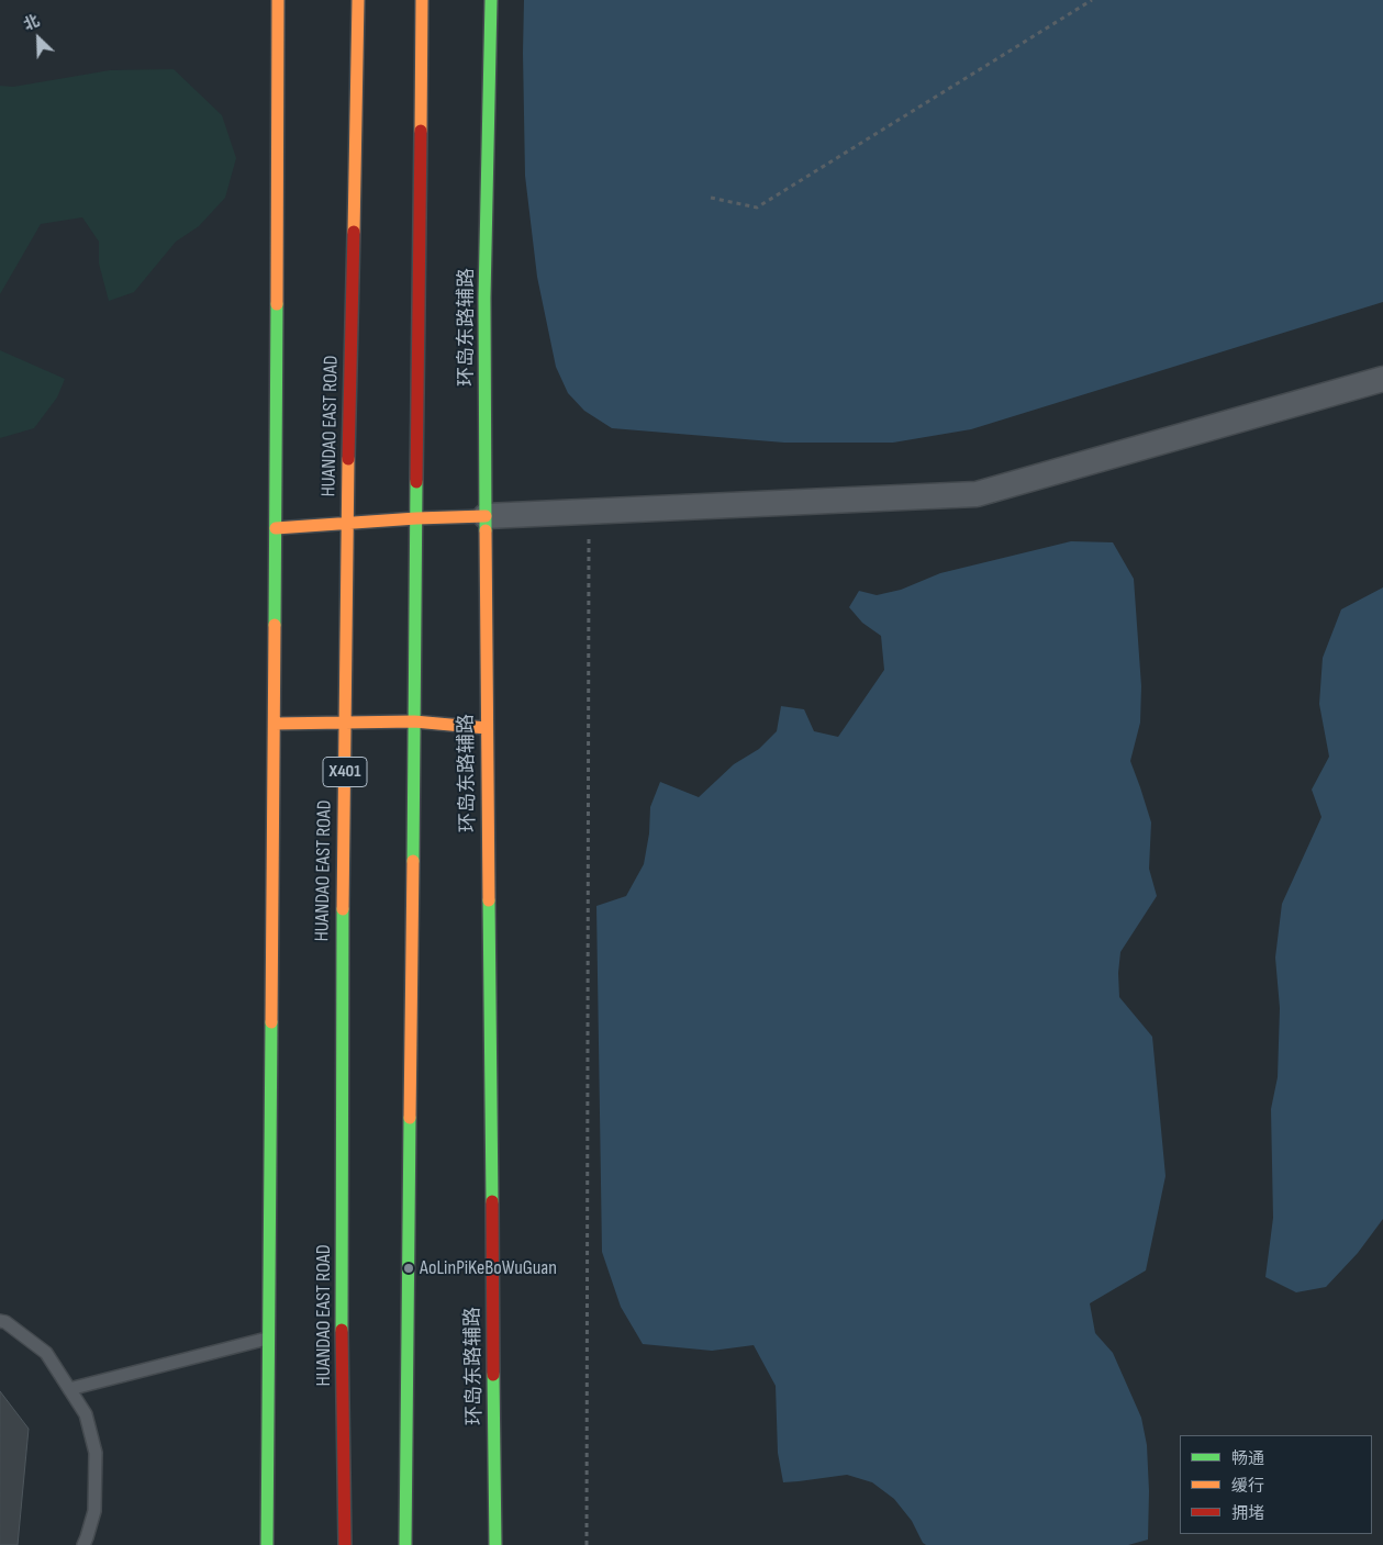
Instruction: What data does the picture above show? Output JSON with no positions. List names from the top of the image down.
{
  "streets": {
    "main road": ["环岛东路辅路", "HUANDAO EAST ROAD", "X401"]
  },
  "places": ["AoLinPiKeBoWuGuan"],
  "legend": ["畅通", "缓行", "拥堵"],
  "north": "top left"
}
